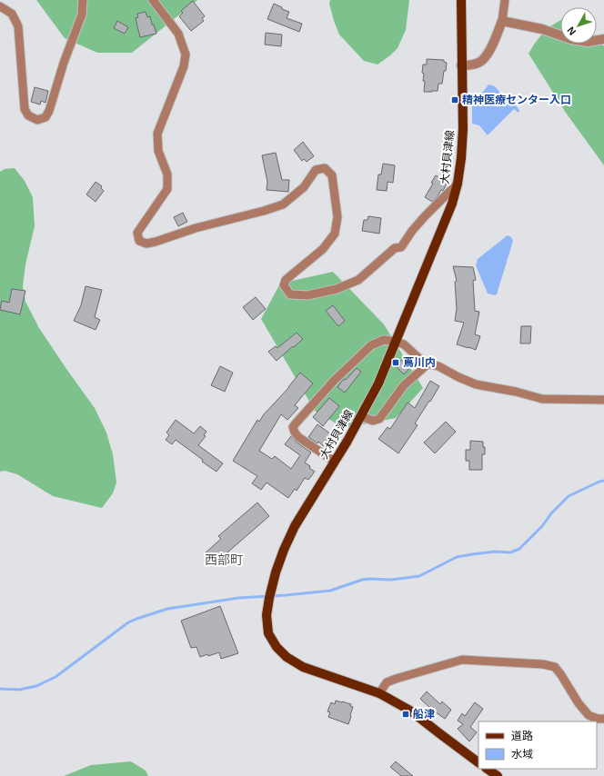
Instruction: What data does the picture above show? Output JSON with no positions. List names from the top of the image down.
{
  "streets": {
    "main road": ["大村貝津線"]
  },
  "districts": ["西部町"],
  "places": {
    "transit": ["精神医療センター入口", "蔦川内", "船津"]
  },
  "legend": ["道路", "水域"],
  "north": "bottom left"
}
